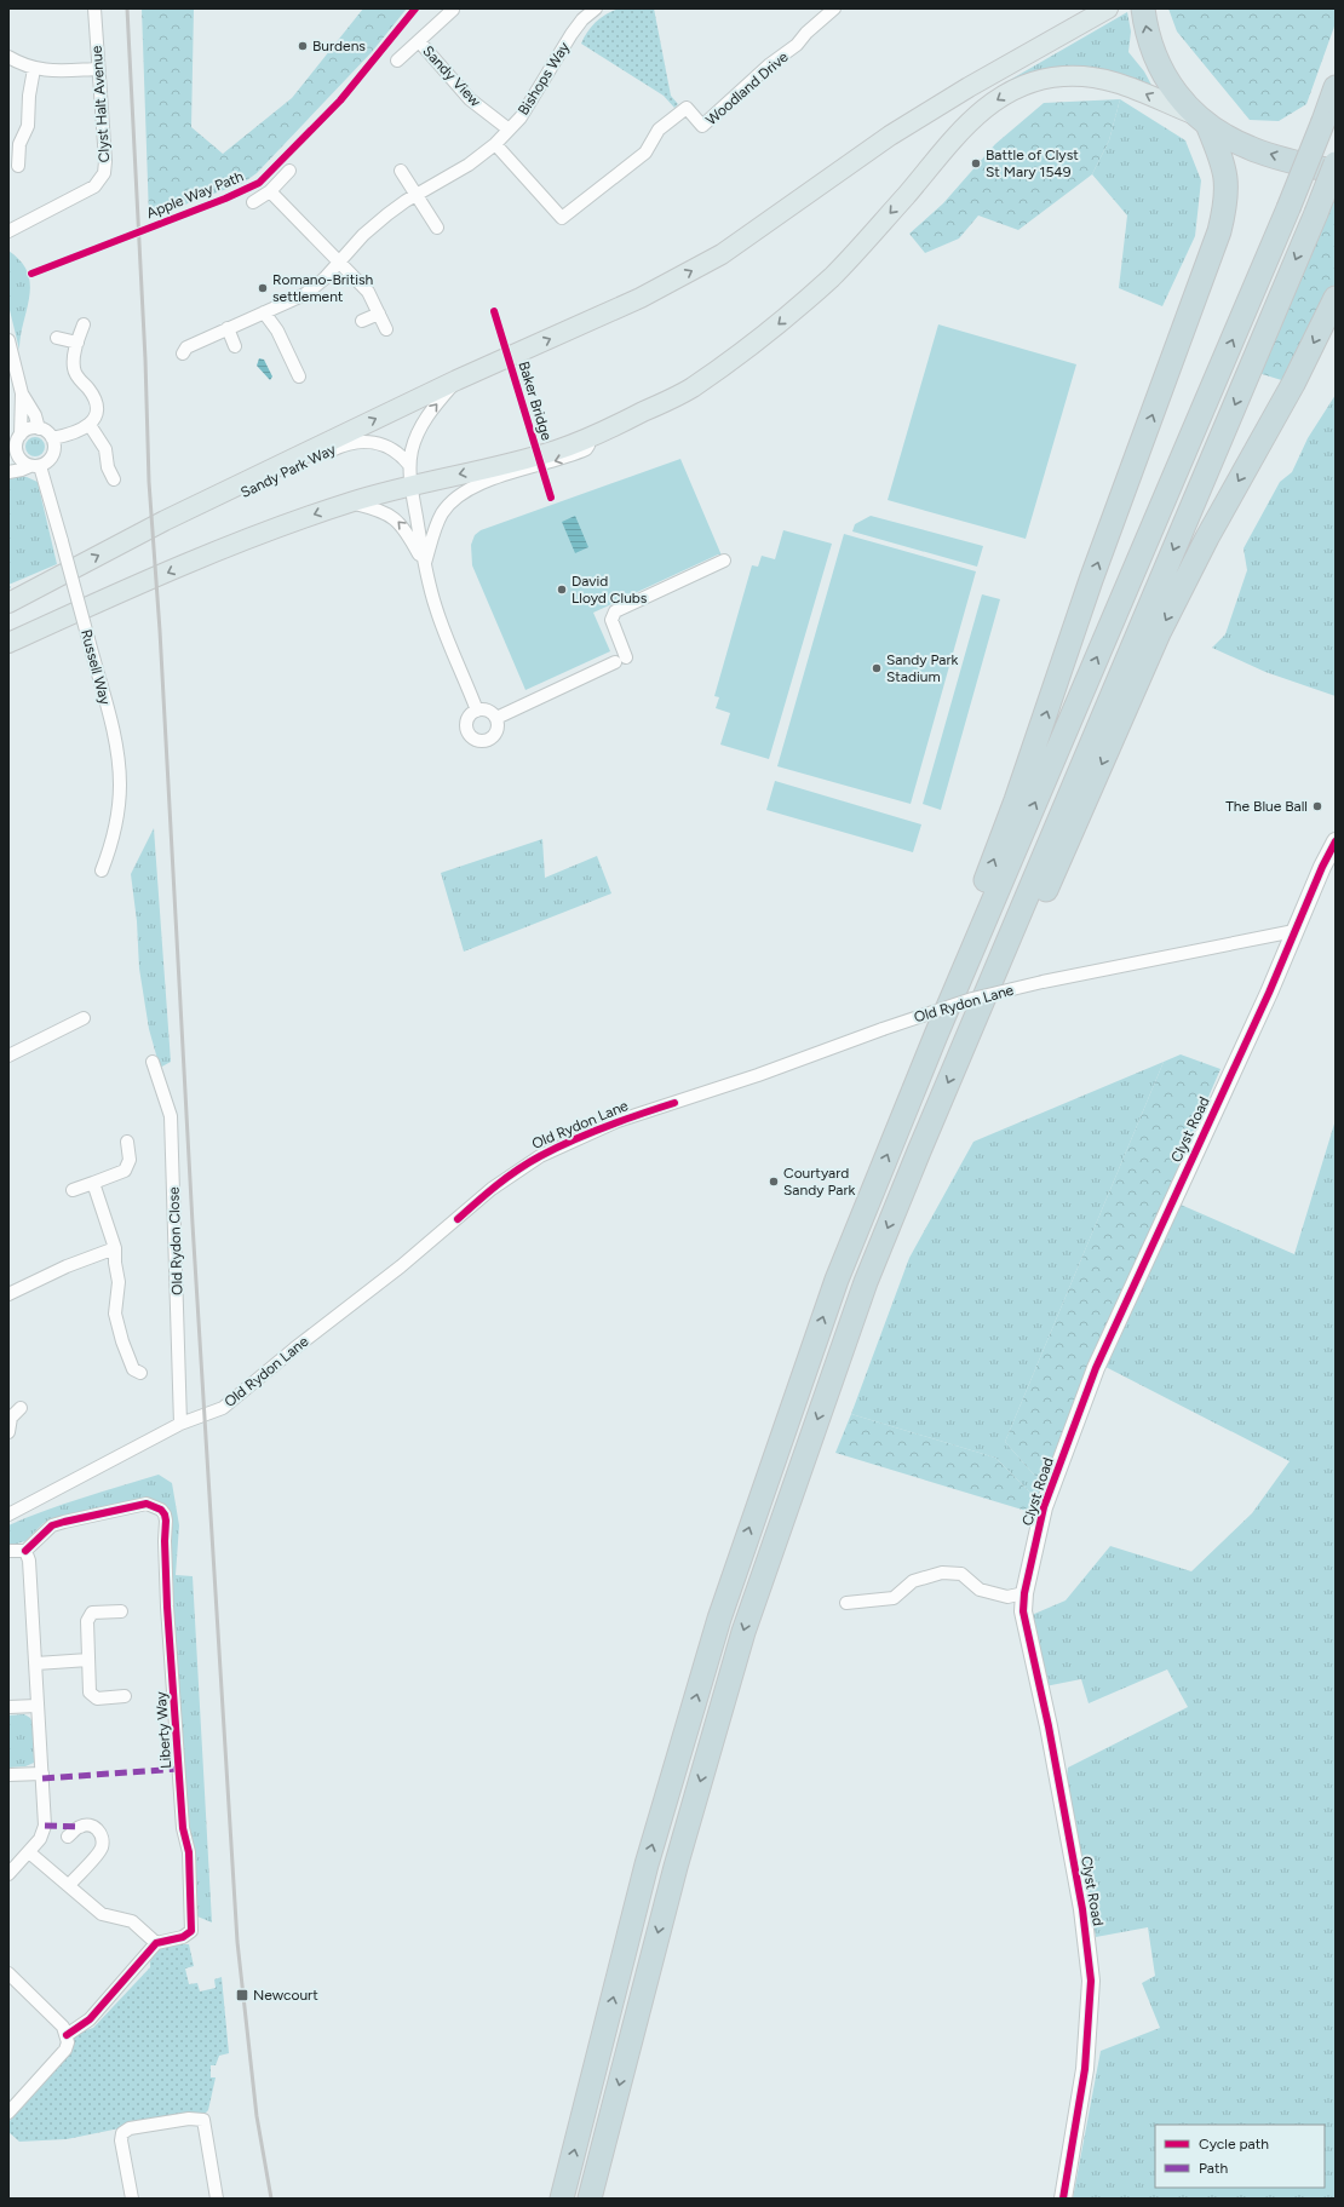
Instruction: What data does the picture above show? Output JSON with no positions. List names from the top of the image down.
{
  "streets": {
    "street": [
      "Sandy View",
      "Bishops Way",
      "Woodland Drive",
      "Clyst Halt Avenue",
      "Sandy Park Way",
      "Russell Way",
      "Old Rydon Lane",
      "Clyst Road",
      "Old Rydon Close",
      "Liberty Way"
    ],
    "cycle path": ["Apple Way Path", "Baker Bridge"]
  },
  "crossings": [
    ["Sandy View", "Bishops Way"],
    ["Bishops Way", "Woodland Drive"],
    ["Old Rydon Lane", "Clyst Road"],
    ["Old Rydon Lane", "Old Rydon Close"]
  ],
  "places": {
    "other": [
      "Burdens",
      "Battle of Clyst St Mary 1549",
      "Romano-British settlement",
      "David Lloyd Clubs",
      "Sandy Park Stadium",
      "The Blue Ball",
      "Courtyard Sandy Park"
    ],
    "transit": ["Newcourt"]
  },
  "legend": ["Cycle path", "Path"]
}
